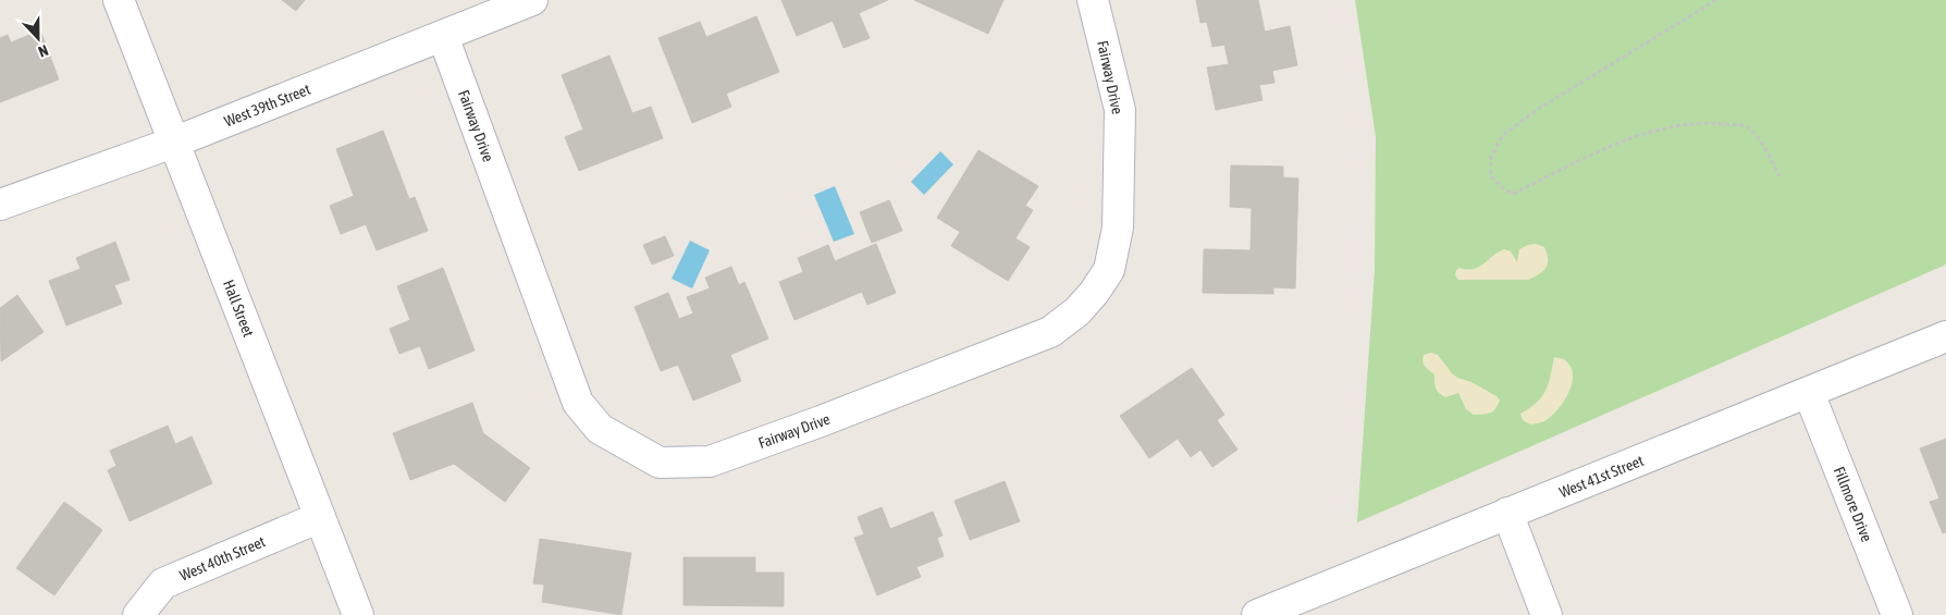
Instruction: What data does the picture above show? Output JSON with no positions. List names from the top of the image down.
{
  "streets": {
    "street": [
      "Fairway Drive",
      "West 39th Street",
      "Hall Street",
      "West 41st Street",
      "Fillmore Drive",
      "West 40th Street"
    ]
  },
  "crossings": [
    ["Fairway Drive", "West 39th Street"],
    ["West 39th Street", "Hall Street"],
    ["Hall Street", "West 40th Street"],
    ["West 41st Street", "Fillmore Drive"]
  ],
  "north": "bottom"
}
